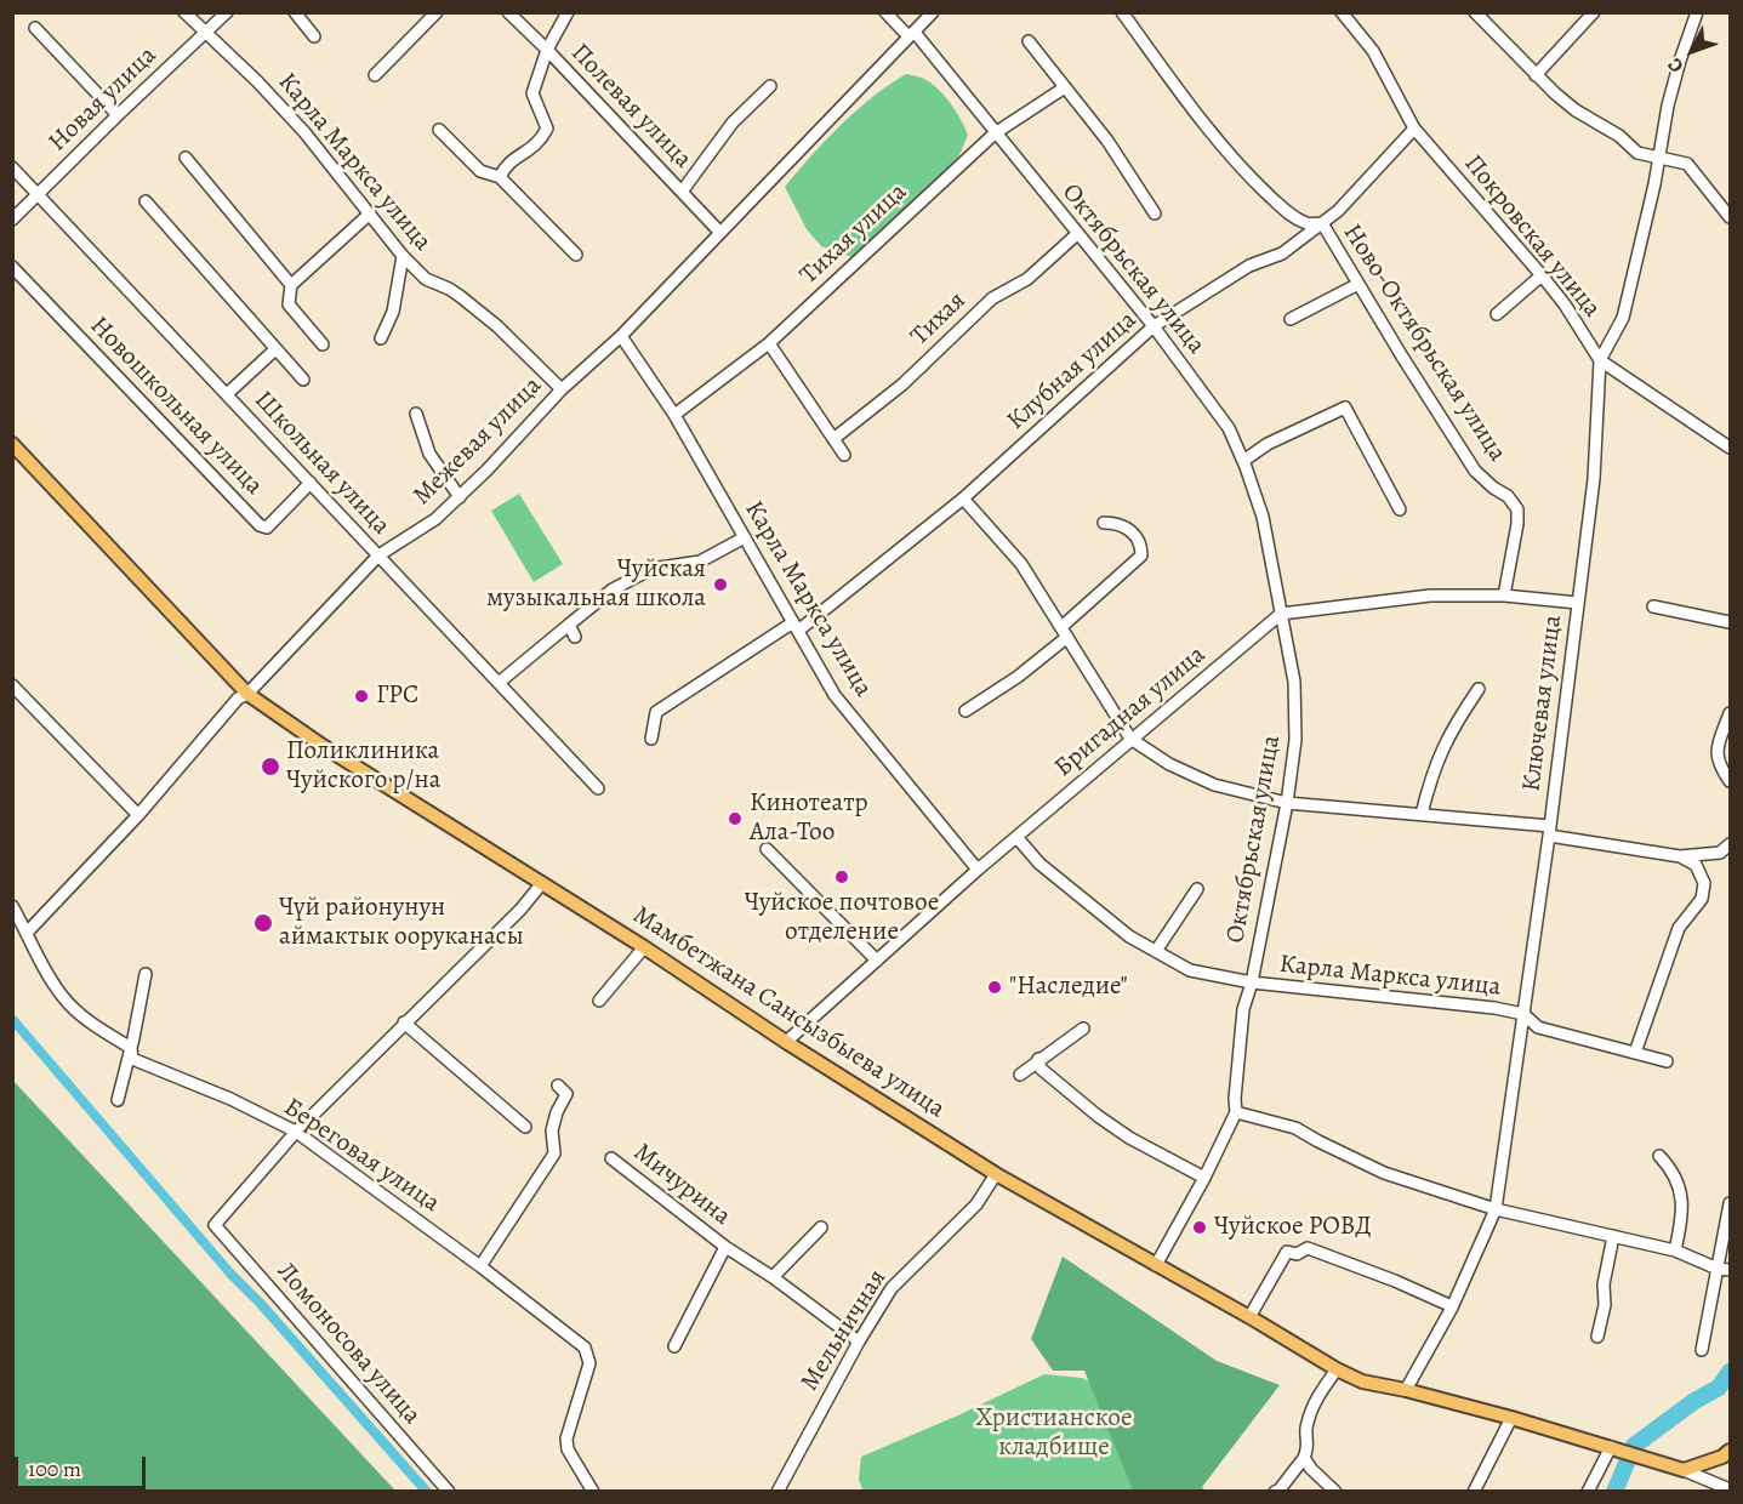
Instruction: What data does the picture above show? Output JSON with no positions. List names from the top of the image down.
{
  "streets": {
    "main road": ["Мамбетжана Сансызбыева улица"],
    "street": [
      "Новая улица",
      "Полевая улица",
      "Карла Маркса улица",
      "Тихая улица",
      "Покровская улица",
      "Октябрьская улица",
      "Тихая",
      "Ново-Октябрьская улица",
      "Клубная улица",
      "Новошкольная улица",
      "Межевая улица",
      "Школьная улица",
      "Ключевая улица",
      "Бригадная улица",
      "Береговая улица",
      "Мичурина",
      "Мельничная",
      "Ломоносова улица"
    ]
  },
  "crossings": [
    ["Новая улица", "Карла Маркса улица"],
    ["Новая улица", "Школьная улица"],
    ["Полевая улица", "Межевая улица"],
    ["Карла Маркса улица", "Тихая улица"],
    ["Карла Маркса улица", "Октябрьская улица"],
    ["Карла Маркса улица", "Клубная улица"],
    ["Карла Маркса улица", "Межевая улица"],
    ["Карла Маркса улица", "Ключевая улица"],
    ["Карла Маркса улица", "Бригадная улица"],
    ["Тихая улица", "Октябрьская улица"],
    ["Покровская улица", "Клубная улица"],
    ["Покровская улица", "Ключевая улица"],
    ["Октябрьская улица", "Тихая"],
    ["Октябрьская улица", "Клубная улица"],
    ["Октябрьская улица", "Межевая улица"],
    ["Октябрьская улица", "Бригадная улица"],
    ["Октябрьская улица", "Мамбетжана Сансызбыева улица"],
    ["Ново-Октябрьская улица", "Клубная улица"],
    ["Новошкольная улица", "Школьная улица"],
    ["Межевая улица", "Школьная улица"],
    ["Межевая улица", "Мамбетжана Сансызбыева улица"],
    ["Межевая улица", "Береговая улица"],
    ["Ключевая улица", "Мамбетжана Сансызбыева улица"],
    ["Бригадная улица", "Мамбетжана Сансызбыева улица"],
    ["Мамбетжана Сансызбыева улица", "Мельничная"],
    ["Береговая улица", "Ломоносова улица"],
    ["Мичурина", "Мельничная"]
  ],
  "parks": ["Христианское кладбище"],
  "places": [
    "Чуйская музыкальная школа",
    "ГРС",
    "Поликлиника Чуйского р/на",
    "Кинотеатр Ала-Тоо",
    "Чуйское почтовое отделение",
    "Чүй районунун аймактык ооруканасы",
    "\"Наследие\"",
    "Чуйское РОВД"
  ],
  "scale_bar": "100 m",
  "north": "bottom left"
}
